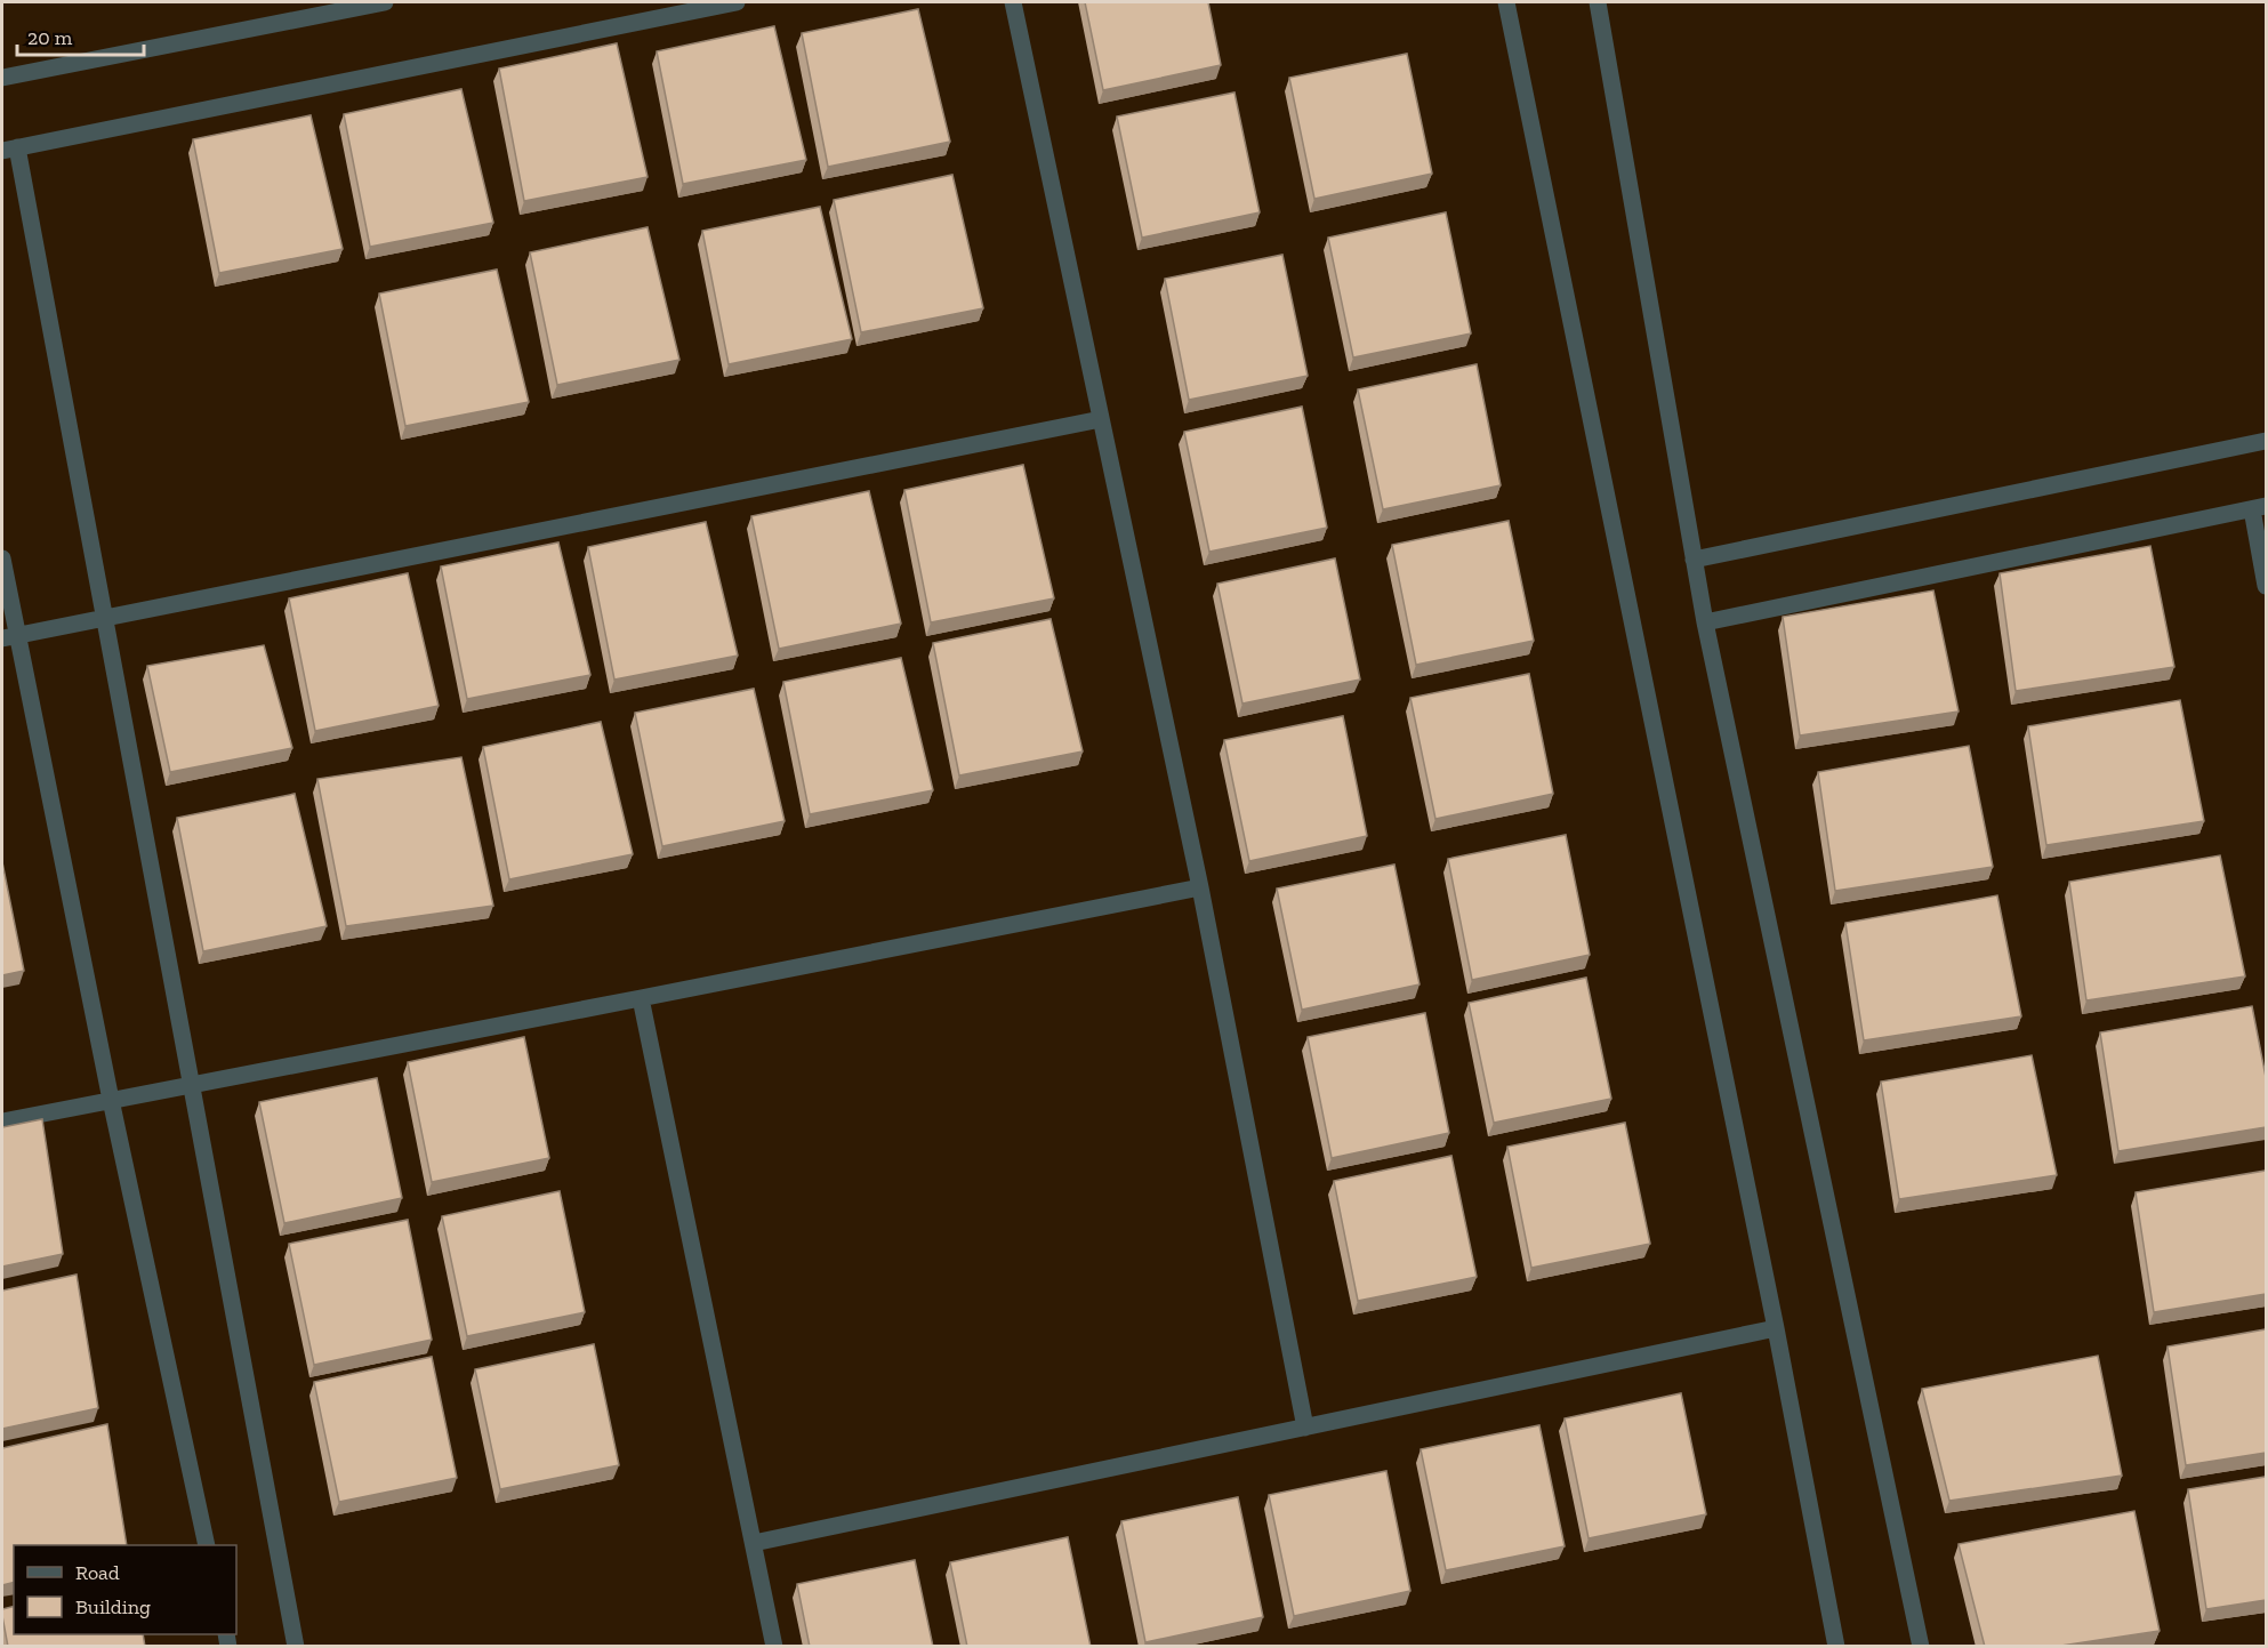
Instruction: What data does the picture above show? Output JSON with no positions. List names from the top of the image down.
{
  "legend": ["Road", "Building"],
  "scale_bar": "20 m"
}
